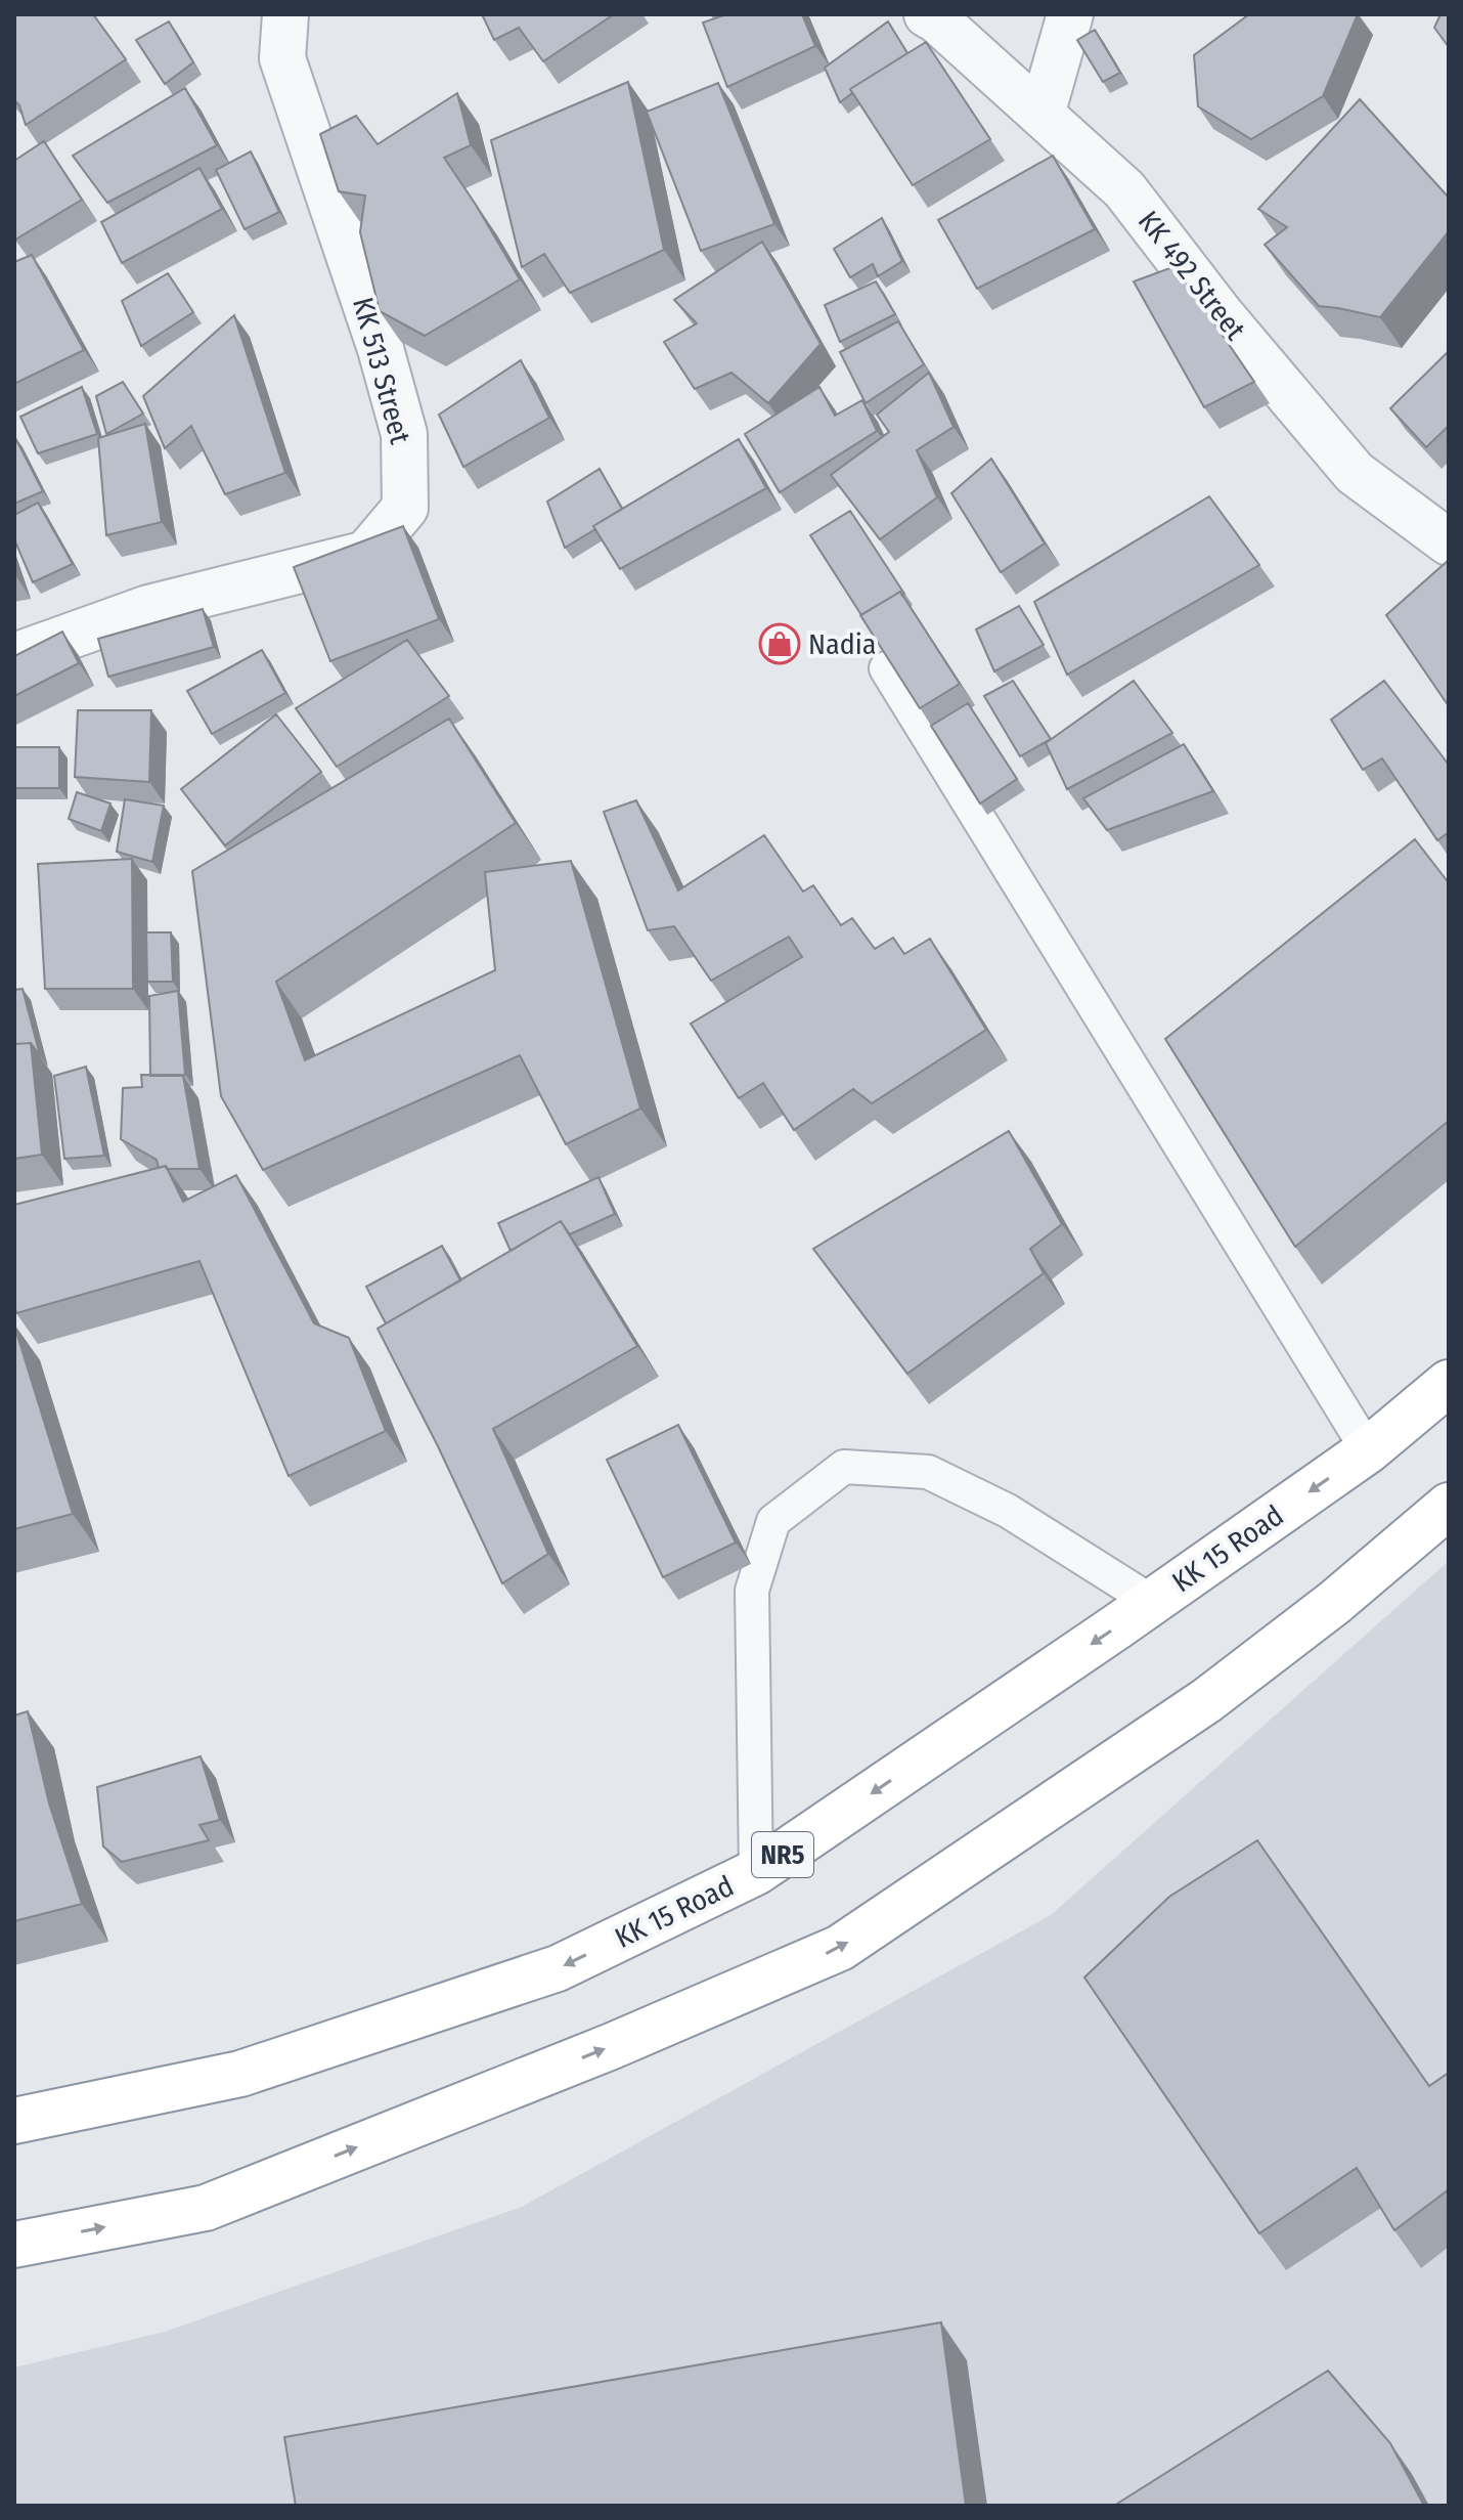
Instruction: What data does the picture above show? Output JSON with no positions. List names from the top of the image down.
{
  "streets": {
    "highway": ["KK 15 Road", "NR5"],
    "street": ["KK 492 Street", "KK 513 Street"]
  },
  "places": {
    "shop": ["Nadia"]
  }
}
